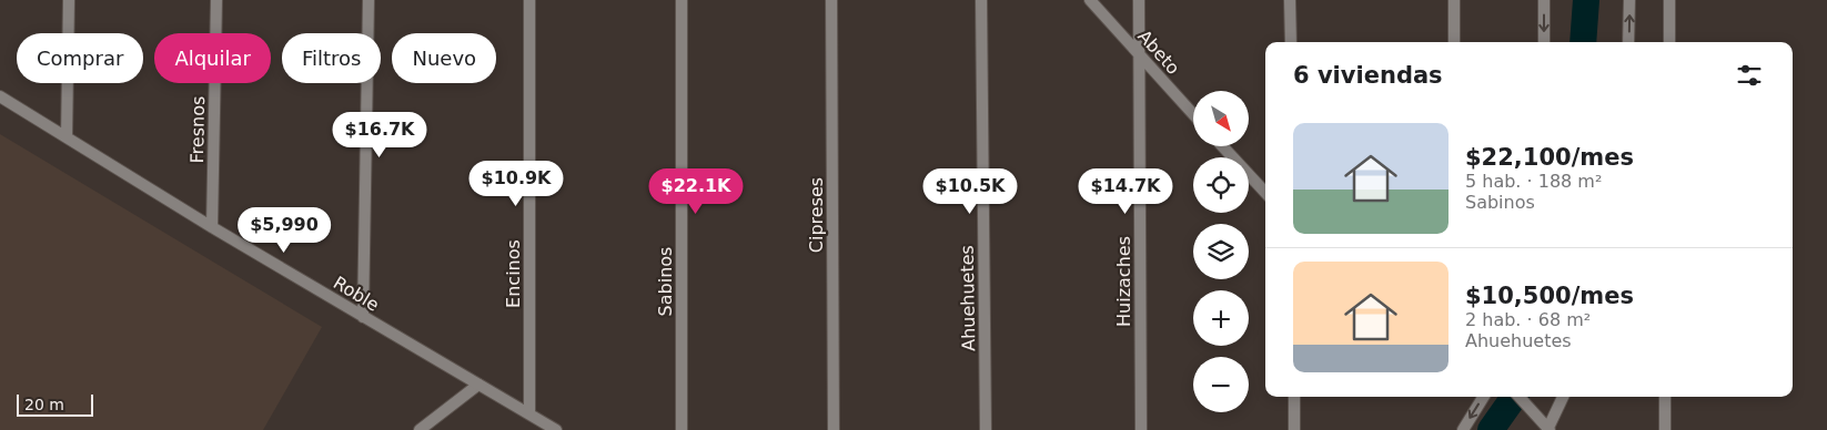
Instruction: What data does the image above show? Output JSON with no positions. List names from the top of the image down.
{
  "streets": {
    "street": [
      "Abeto",
      "Fresnos",
      "Cipreses",
      "Encinos",
      "Sabinos",
      "Huizaches",
      "Roble",
      "Ahuehuetes"
    ]
  },
  "crossings": [
    ["Abeto", "Huizaches"],
    ["Fresnos", "Roble"],
    ["Encinos", "Roble"]
  ],
  "scale_bar": "20 m",
  "north": "bottom right",
  "page": {
    "chip": [
      "Comprar",
      "Alquilar",
      "Filtros",
      "Nuevo"
    ],
    "heading": "6 viviendas",
    "map_buttons": ["+", "−"],
    "list": [
      {
        "name": "$22,100/mes",
        "note": "5 hab. · 188 m² · Sabinos"
      },
      {
        "name": "$10,500/mes",
        "note": "2 hab. · 68 m² · Ahuehuetes"
      }
    ],
    "price": [
      "$16.7K",
      "$10.9K",
      "$22.1K",
      "$10.5K",
      "$14.7K",
      "$5,990"
    ],
    "scale": "20 m"
  }
}
